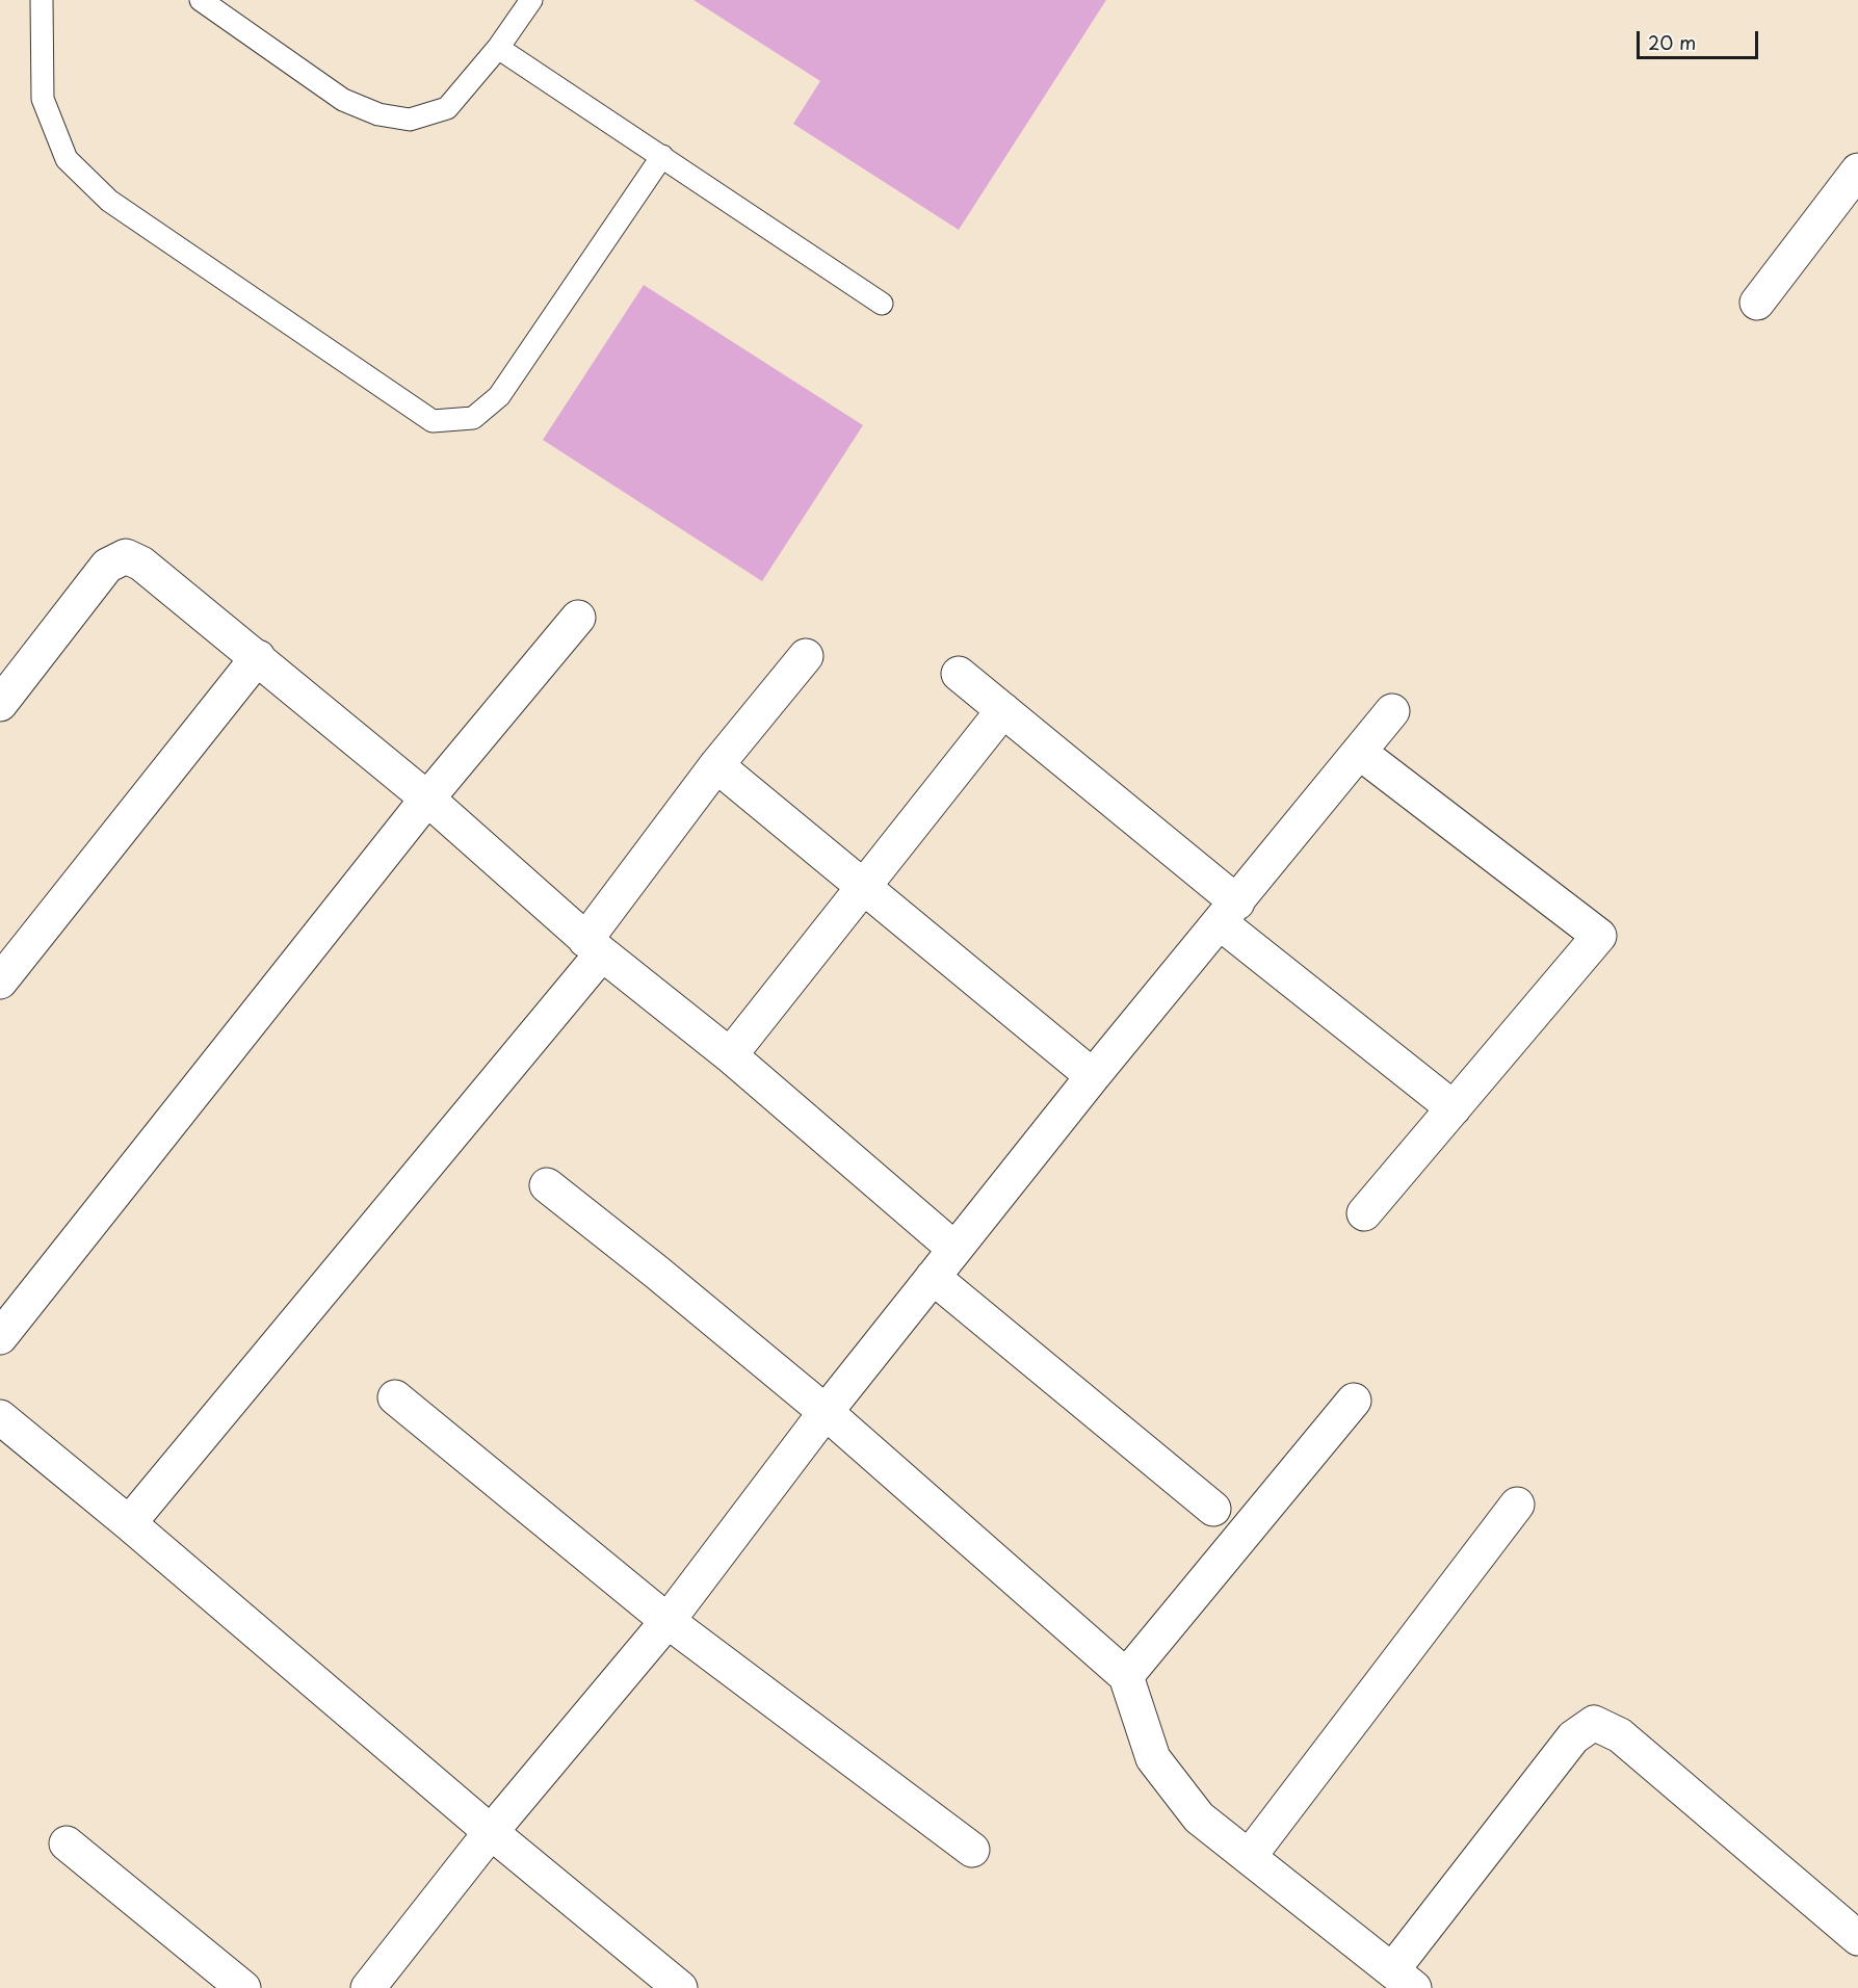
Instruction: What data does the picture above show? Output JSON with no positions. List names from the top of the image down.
{
  "scale_bar": "20 m"
}
